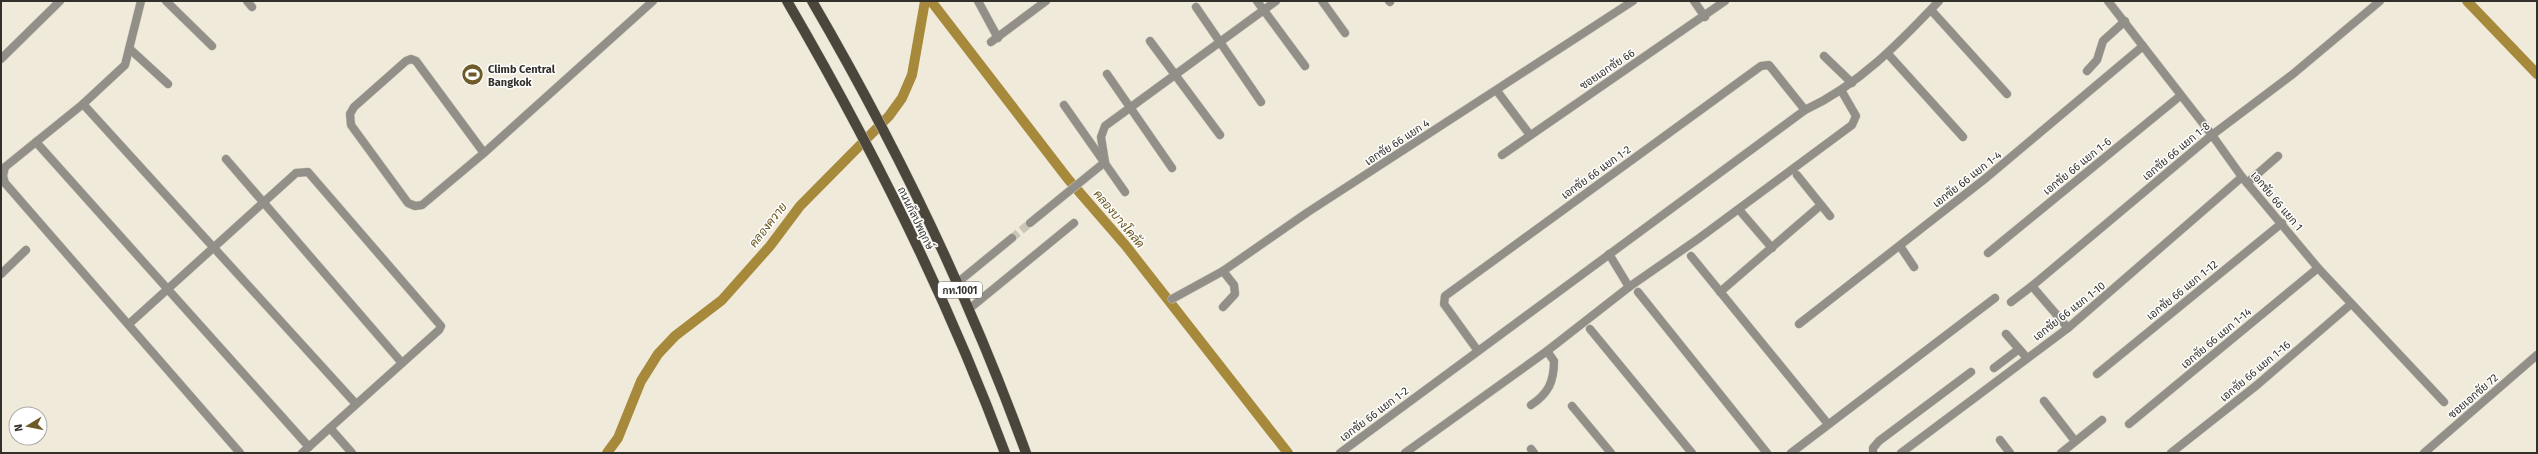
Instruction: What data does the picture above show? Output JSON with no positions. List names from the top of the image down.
{
  "streets": {
    "main road": ["ถนนกัลปพฤกษ์", "กท.1001"],
    "street": [
      "ซอยเอกชัย 66",
      "เอกชัย 66 แยก 4",
      "เอกชัย 66 แยก 1-8",
      "เอกชัย 66 แยก 1-6",
      "เอกชัย 66 แยก 1-2",
      "เอกชัย 66 แยก 1-4",
      "เอกชัย 66 แยก 1",
      "เอกชัย 66 แยก 1-12",
      "เอกชัย 66 แยก 1-10",
      "เอกชัย 66 แยก 1-14",
      "เอกชัย 66 แยก 1-16",
      "ซอยเอกชัย 72"
    ]
  },
  "crossings": [
    ["เอกชัย 66 แยก 1-8", "เอกชัย 66 แยก 1"],
    ["เอกชัย 66 แยก 1-6", "เอกชัย 66 แยก 1"],
    ["เอกชัย 66 แยก 1-4", "เอกชัย 66 แยก 1"],
    ["เอกชัย 66 แยก 1", "เอกชัย 66 แยก 1-12"],
    ["เอกชัย 66 แยก 1", "เอกชัย 66 แยก 1-10"],
    ["เอกชัย 66 แยก 1", "เอกชัย 66 แยก 1-14"],
    ["เอกชัย 66 แยก 1", "เอกชัย 66 แยก 1-16"]
  ],
  "water": ["คลองบางโคลัด", "คลองควาย"],
  "places": {
    "sports": ["Climb Central Bangkok"]
  },
  "north": "left"
}
